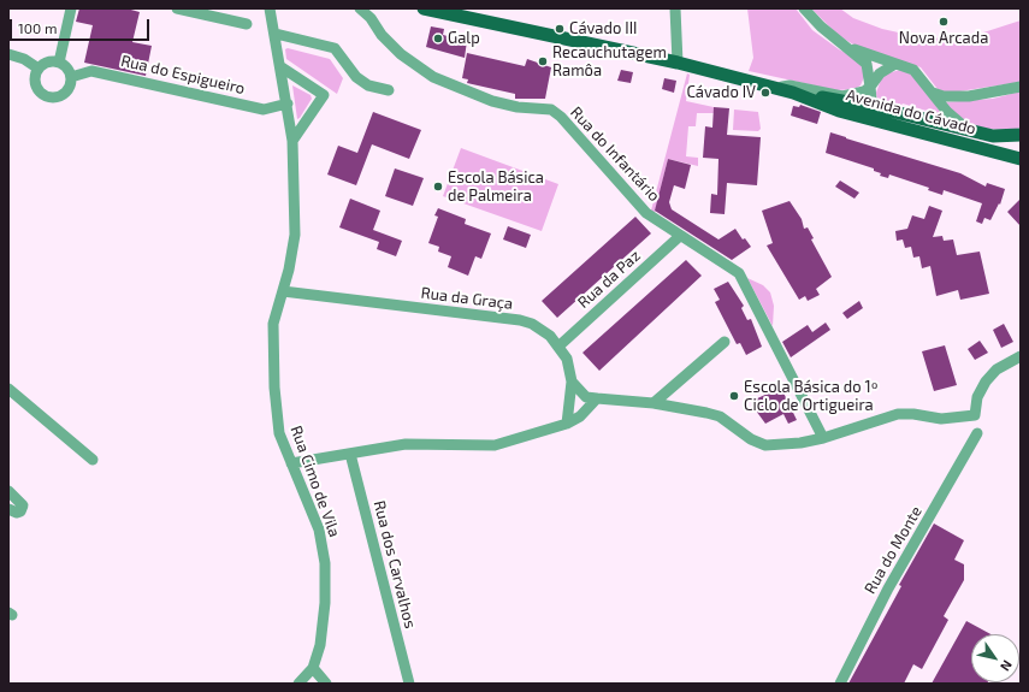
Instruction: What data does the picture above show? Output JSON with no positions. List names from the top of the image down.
{
  "streets": {
    "main road": ["Avenida do Cávado"],
    "street": [
      "Rua do Espigueiro",
      "Rua do Infantário",
      "Rua da Paz",
      "Rua da Graça",
      "Rua Cimo de Vila",
      "Rua do Monte",
      "Rua dos Carvalhos"
    ]
  },
  "crossings": [
    ["Rua do Espigueiro", "Rua Cimo de Vila"],
    ["Rua do Infantário", "Rua da Paz"],
    ["Rua da Paz", "Rua da Graça"],
    ["Rua da Graça", "Rua Cimo de Vila"]
  ],
  "places": [
    "Nova Arcada",
    "Cávado III",
    "Galp",
    "Recauchutagem Ramôa",
    "Cávado IV",
    "Escola Básica de Palmeira",
    "Escola Básica do 1º Ciclo de Ortigueira"
  ],
  "scale_bar": "100 m",
  "north": "bottom right"
}
